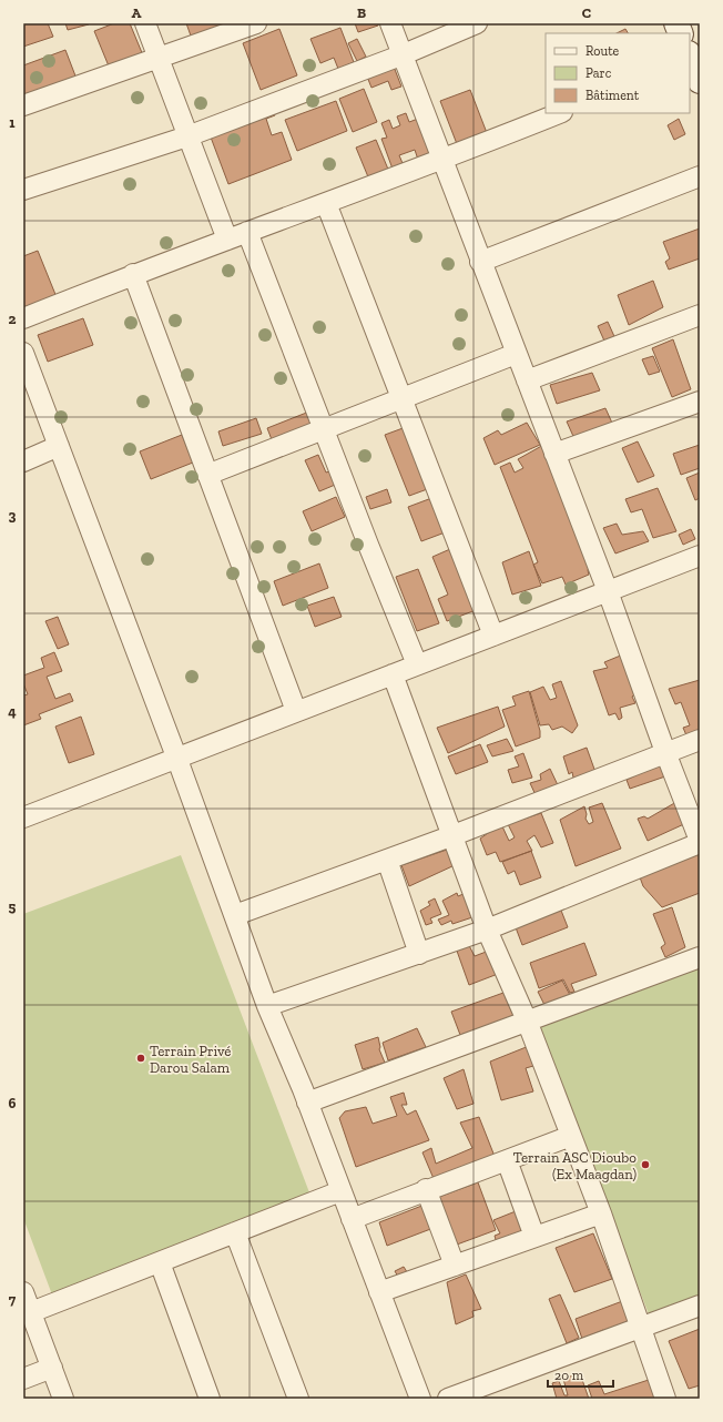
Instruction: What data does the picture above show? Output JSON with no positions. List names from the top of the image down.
{
  "places": ["Terrain Privé Darou Salam", "Terrain ASC Dioubo (Ex Maagdan)"],
  "legend": ["Route", "Parc", "Bâtiment"],
  "scale_bar": "20 m",
  "grid": {
    "columns": ["A", "B", "C"],
    "rows": [
      "1",
      "2",
      "3",
      "4",
      "5",
      "6",
      "7"
    ]
  }
}
